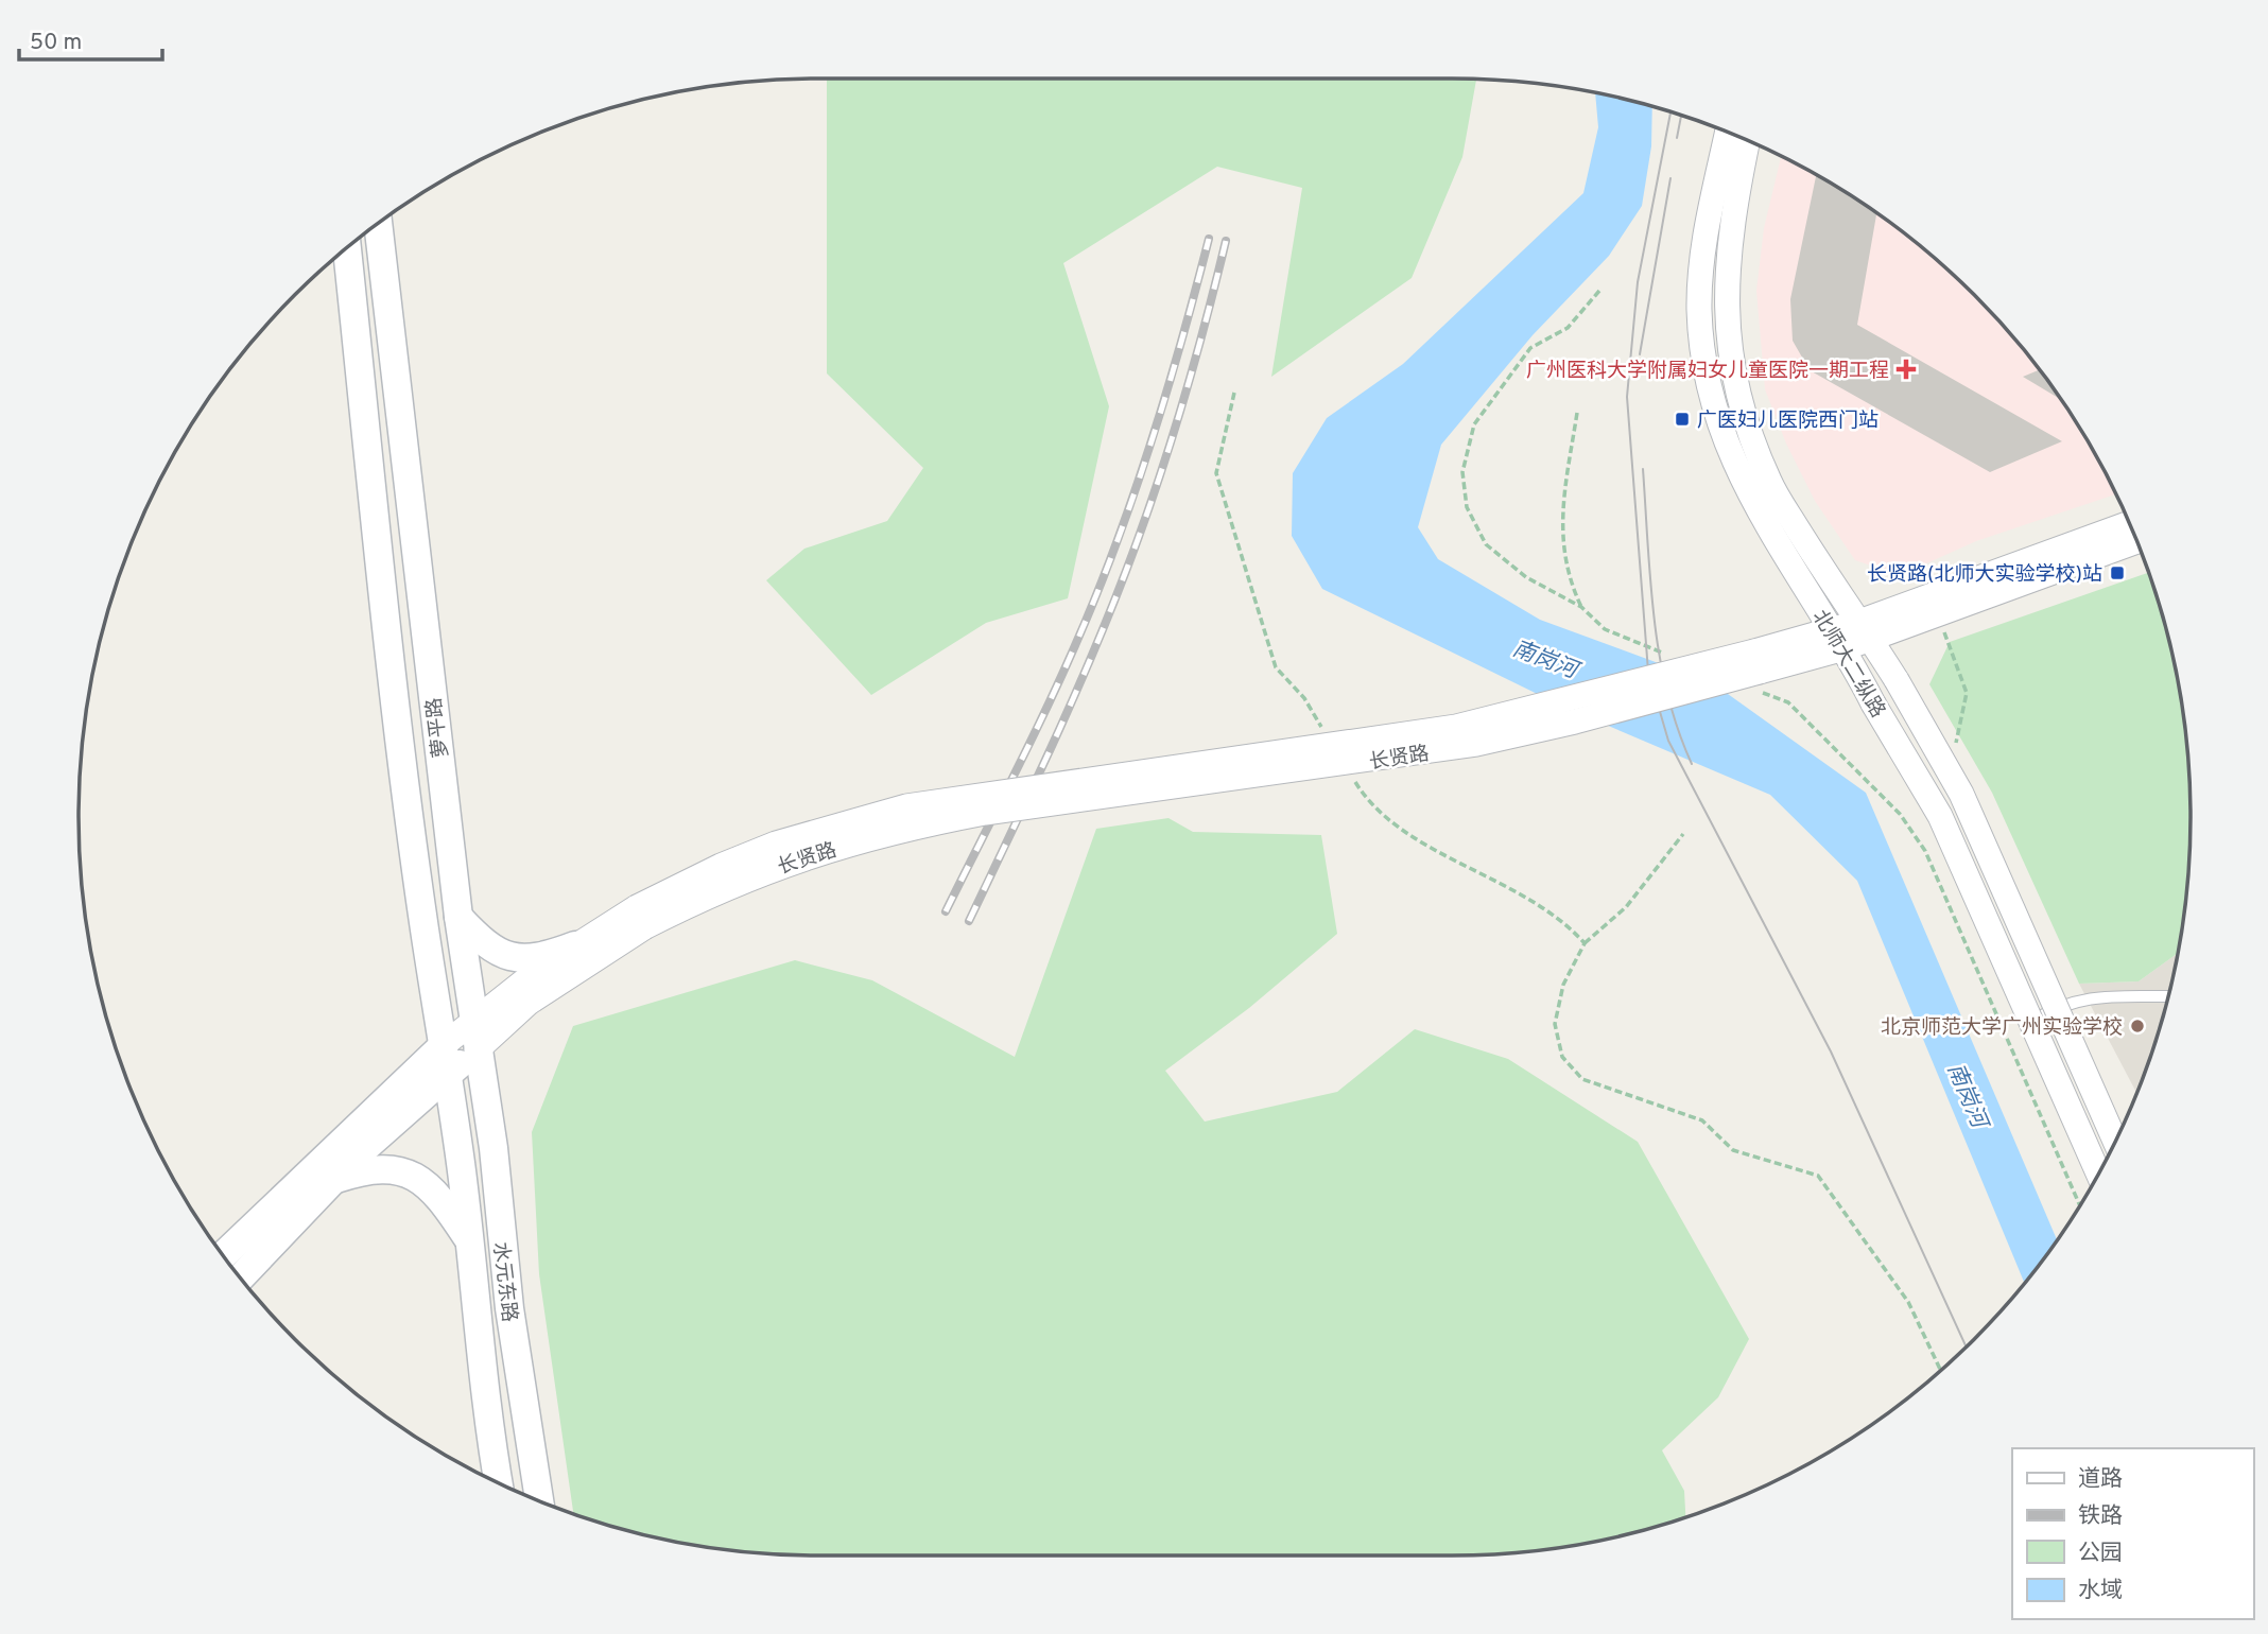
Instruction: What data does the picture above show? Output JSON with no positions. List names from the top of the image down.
{
  "streets": {
    "main road": ["萝平路", "水元东路"],
    "street": ["北师大二纵路", "长贤路"]
  },
  "crossings": [
    ["北师大二纵路", "长贤路"],
    ["萝平路", "水元东路"]
  ],
  "water": ["南岗河"],
  "places": {
    "health": ["广州医科大学附属妇女儿童医院一期工程"],
    "transit": ["广医妇儿医院西门站", "长贤路(北师大实验学校)站"],
    "other": ["北京师范大学广州实验学校"]
  },
  "legend": [
    "道路",
    "铁路",
    "公园",
    "水域"
  ],
  "scale_bar": "50 m"
}
